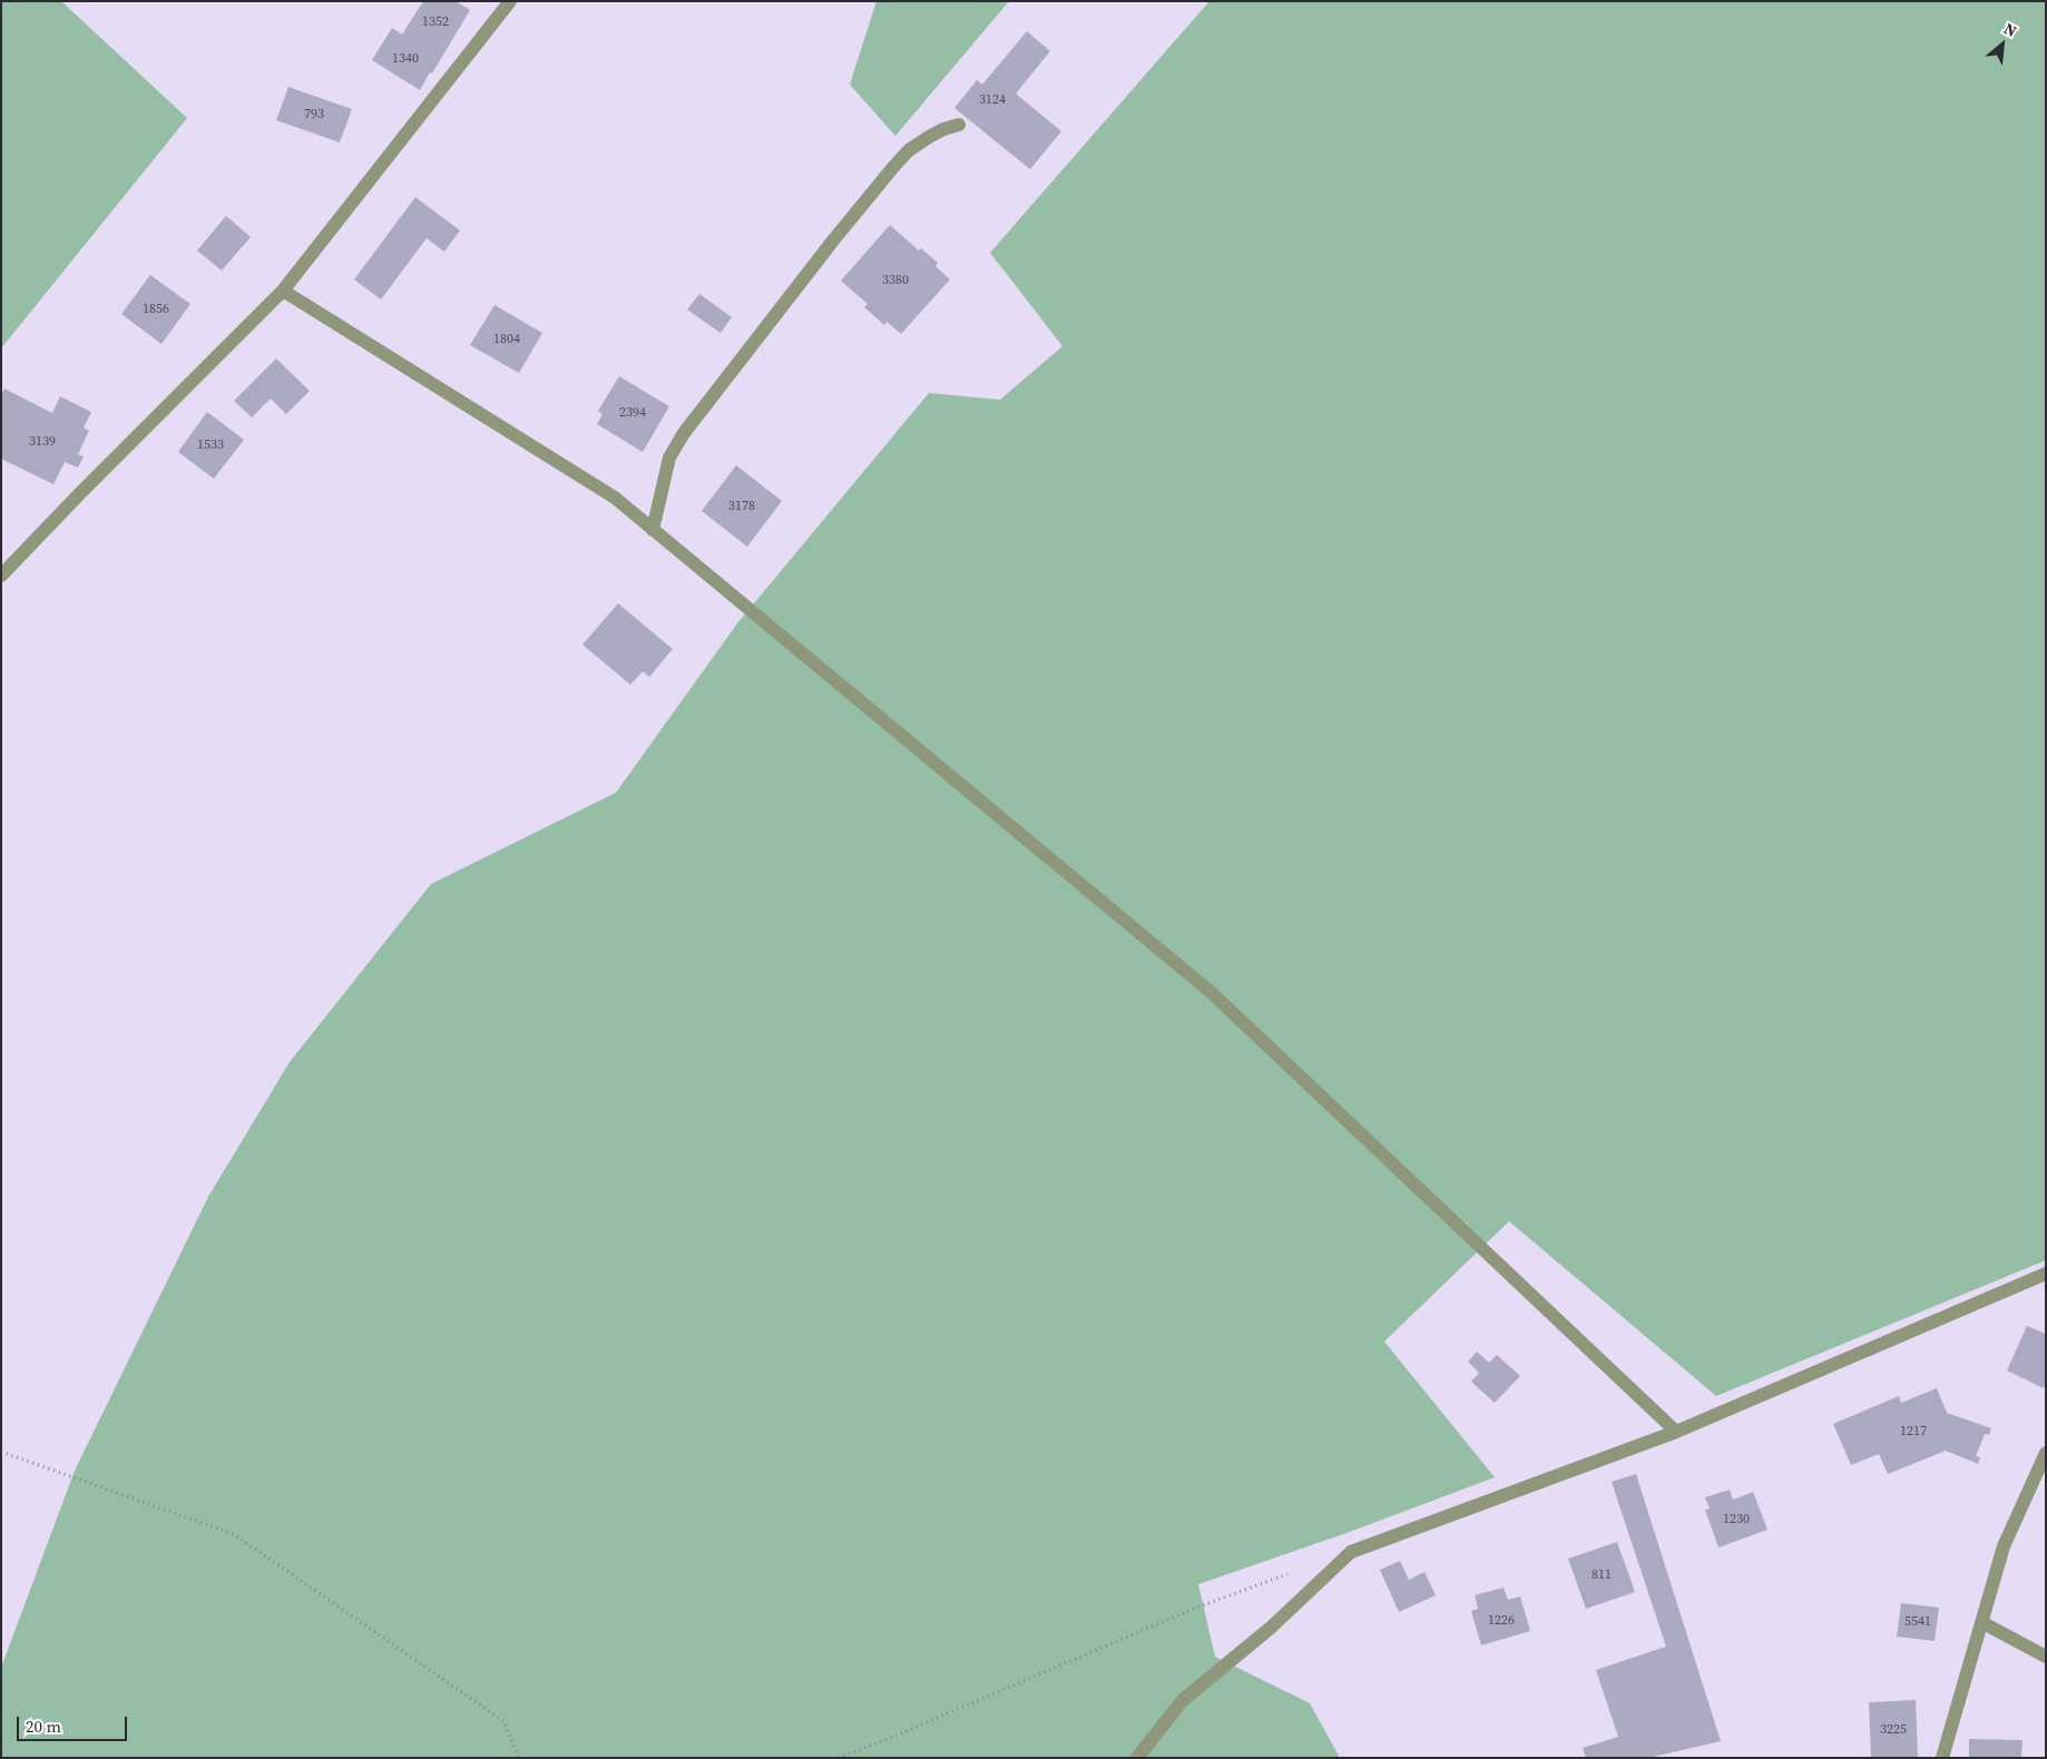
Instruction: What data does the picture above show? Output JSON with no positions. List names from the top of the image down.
{
  "house_numbers": [
    "1352",
    "1340",
    "3124",
    "793",
    "3380",
    "1856",
    "1804",
    "2394",
    "3139",
    "1533",
    "3178",
    "1217",
    "1230",
    "811",
    "1226",
    "5541",
    "3225"
  ],
  "scale_bar": "20 m",
  "north": "top right"
}
